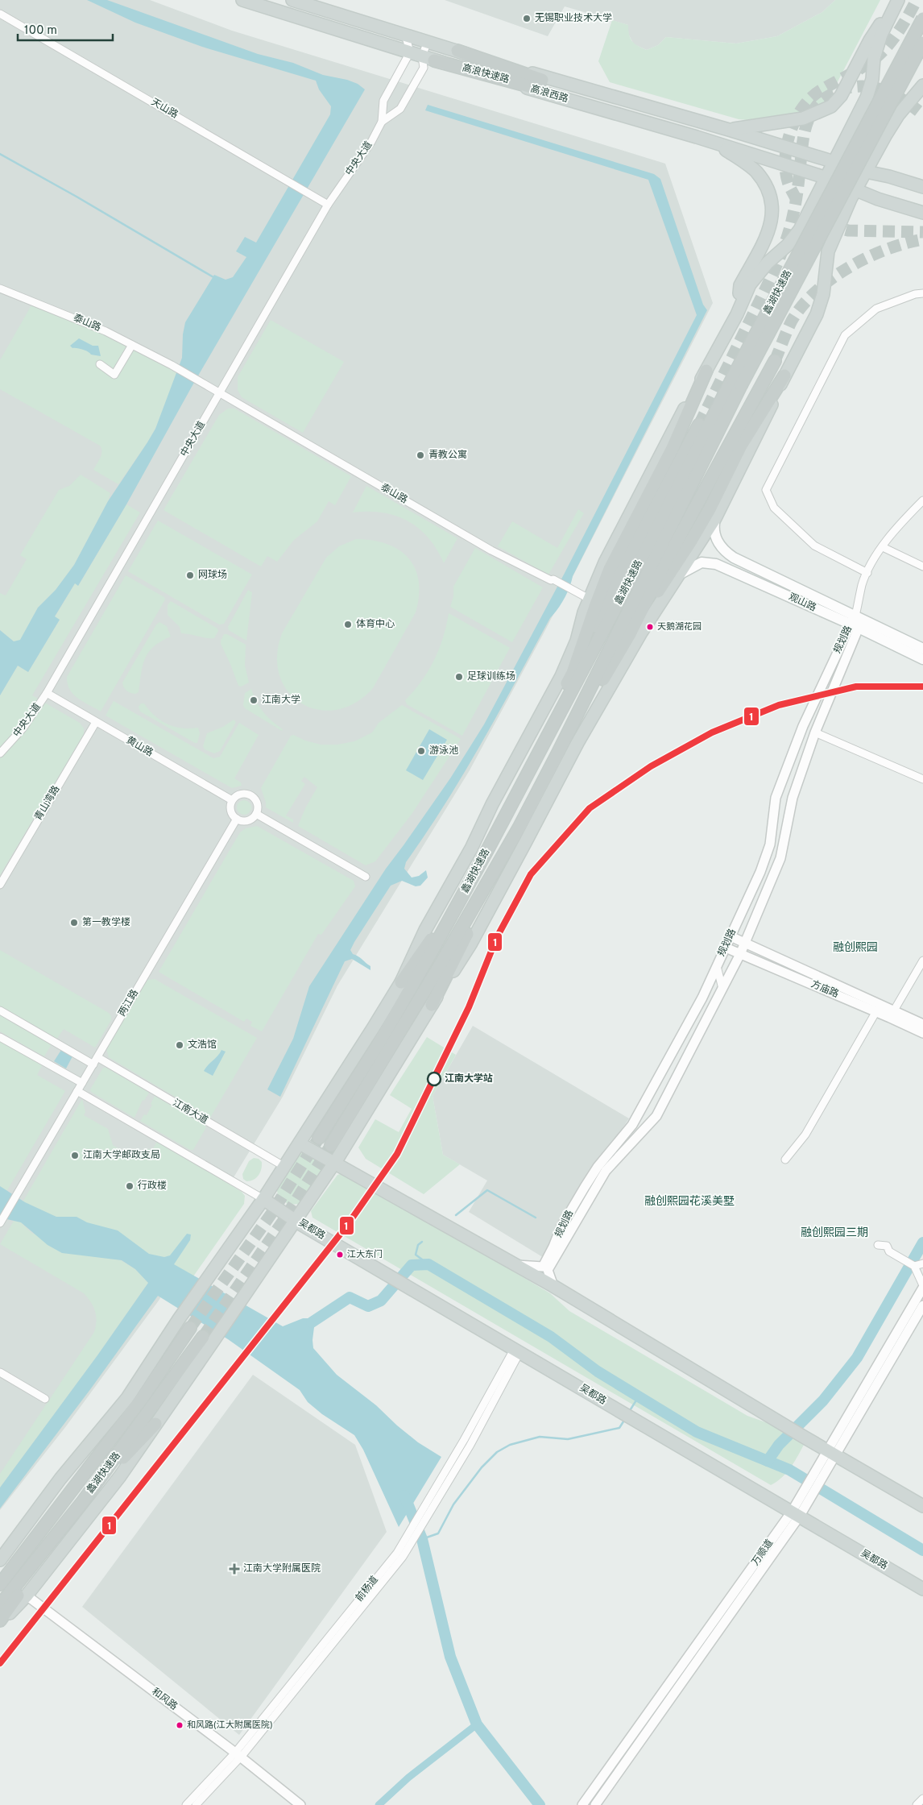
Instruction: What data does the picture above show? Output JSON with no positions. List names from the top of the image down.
{
  "streets": {
    "highway": ["高浪快速路", "蠡湖快速路"],
    "main road": ["高浪西路", "观山路", "吴都路"],
    "street": [
      "天山路",
      "中央大道",
      "泰山路",
      "规划路",
      "黄山路",
      "青山湾路",
      "方庙路",
      "两江路",
      "江南大道",
      "万顺道",
      "前杨道",
      "和风路"
    ]
  },
  "crossings": [
    ["高浪快速路", "高浪西路"],
    ["天山路", "中央大道"],
    ["中央大道", "泰山路"],
    ["中央大道", "黄山路"],
    ["观山路", "规划路"],
    ["规划路", "方庙路"],
    ["黄山路", "青山湾路"],
    ["黄山路", "两江路"],
    ["两江路", "江南大道"],
    ["吴都路", "万顺道"],
    ["吴都路", "前杨道"],
    ["前杨道", "和风路"]
  ],
  "districts": ["融创·熙园", "融创熙园·花溪美墅", "融创熙园三期"],
  "places": {
    "other": [
      "无锡职业技术大学",
      "青教公寓",
      "网球场",
      "体育中心",
      "天鹅湖花园",
      "足球训练场",
      "江南大学",
      "游泳池",
      "第一教学楼",
      "文浩馆",
      "江南大学站",
      "江南大学邮政支局",
      "行政楼",
      "江大东门",
      "和风路(江大附属医院)"
    ],
    "health": ["江南大学附属医院"]
  },
  "lines": ["transit line 1"],
  "scale_bar": "100 m"
}
